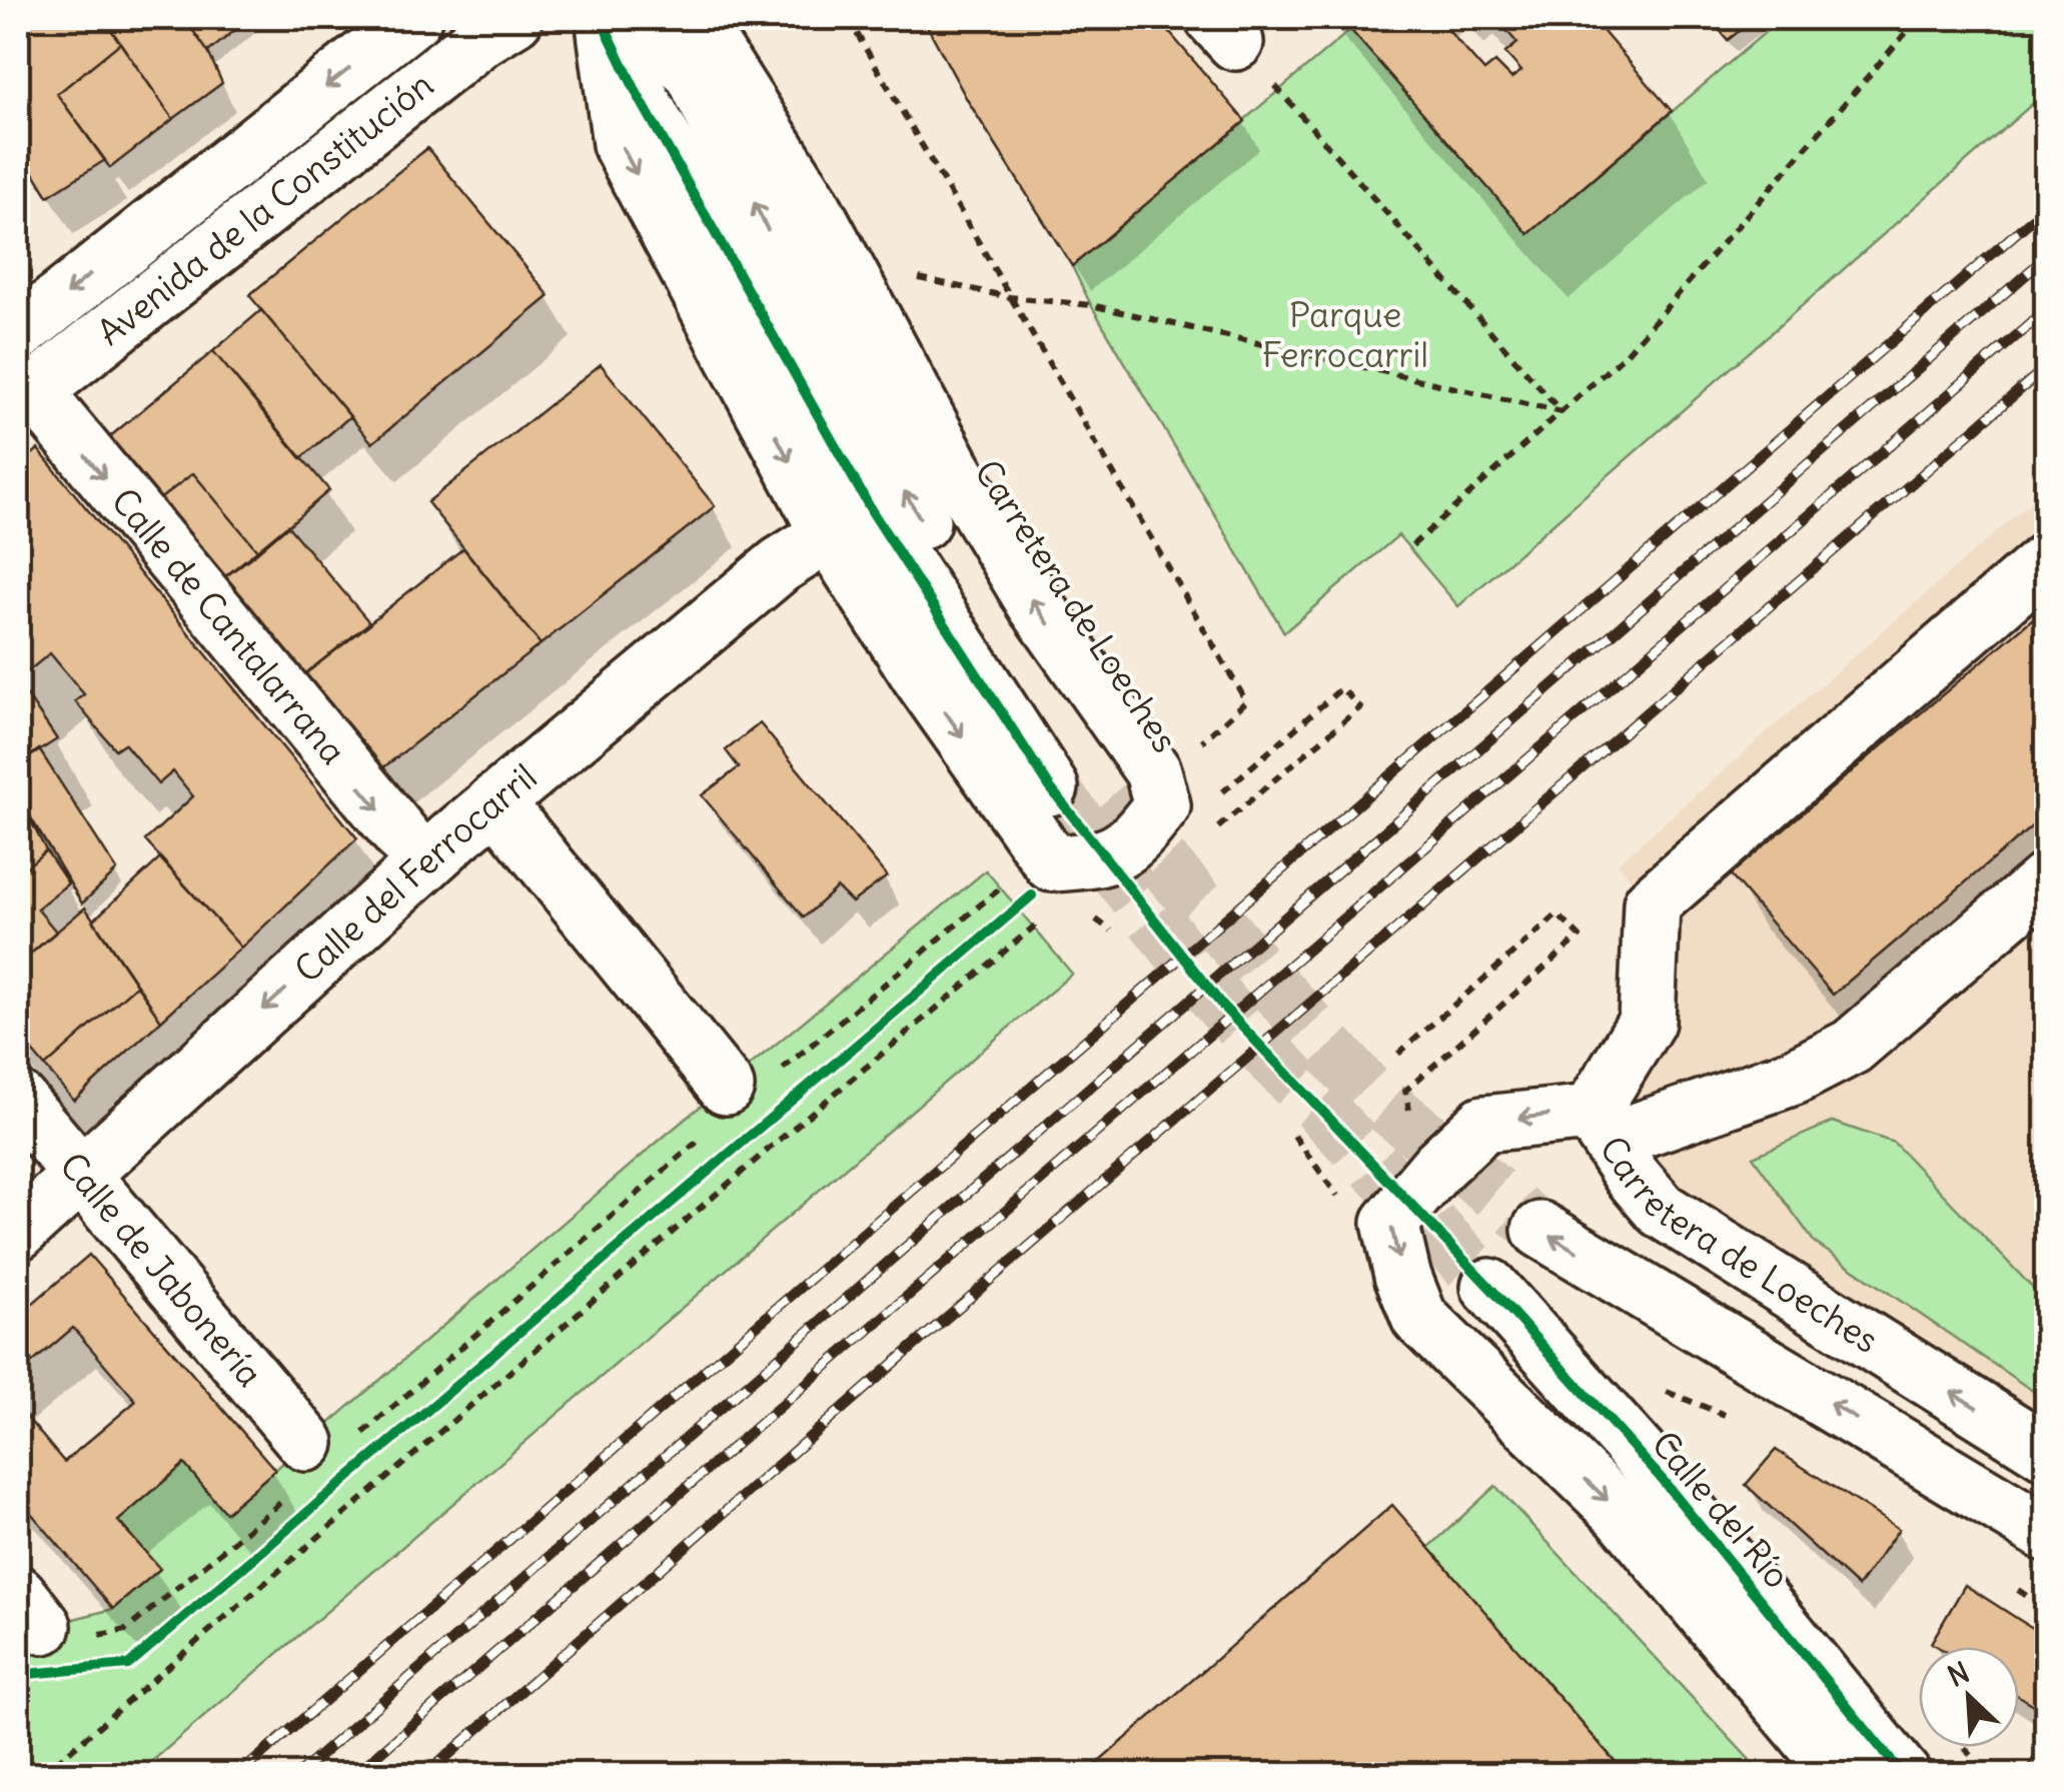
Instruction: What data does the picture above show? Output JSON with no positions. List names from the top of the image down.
{
  "streets": {
    "street": [
      "Avenida de la Constitución",
      "Carretera de Loeches",
      "Calle de Cantalarrana",
      "Calle del Ferrocarril",
      "Calle de Jabonería",
      "Calle del Río"
    ]
  },
  "crossings": [
    ["Avenida de la Constitución", "Calle de Cantalarrana"],
    ["Carretera de Loeches", "Calle del Ferrocarril"],
    ["Calle de Cantalarrana", "Calle del Ferrocarril"],
    ["Calle del Ferrocarril", "Calle de Jabonería"]
  ],
  "one_way": ["Calle de Cantalarrana", "Calle del Ferrocarril"],
  "parks": ["Parque Ferrocarril"],
  "north": "top left"
}
